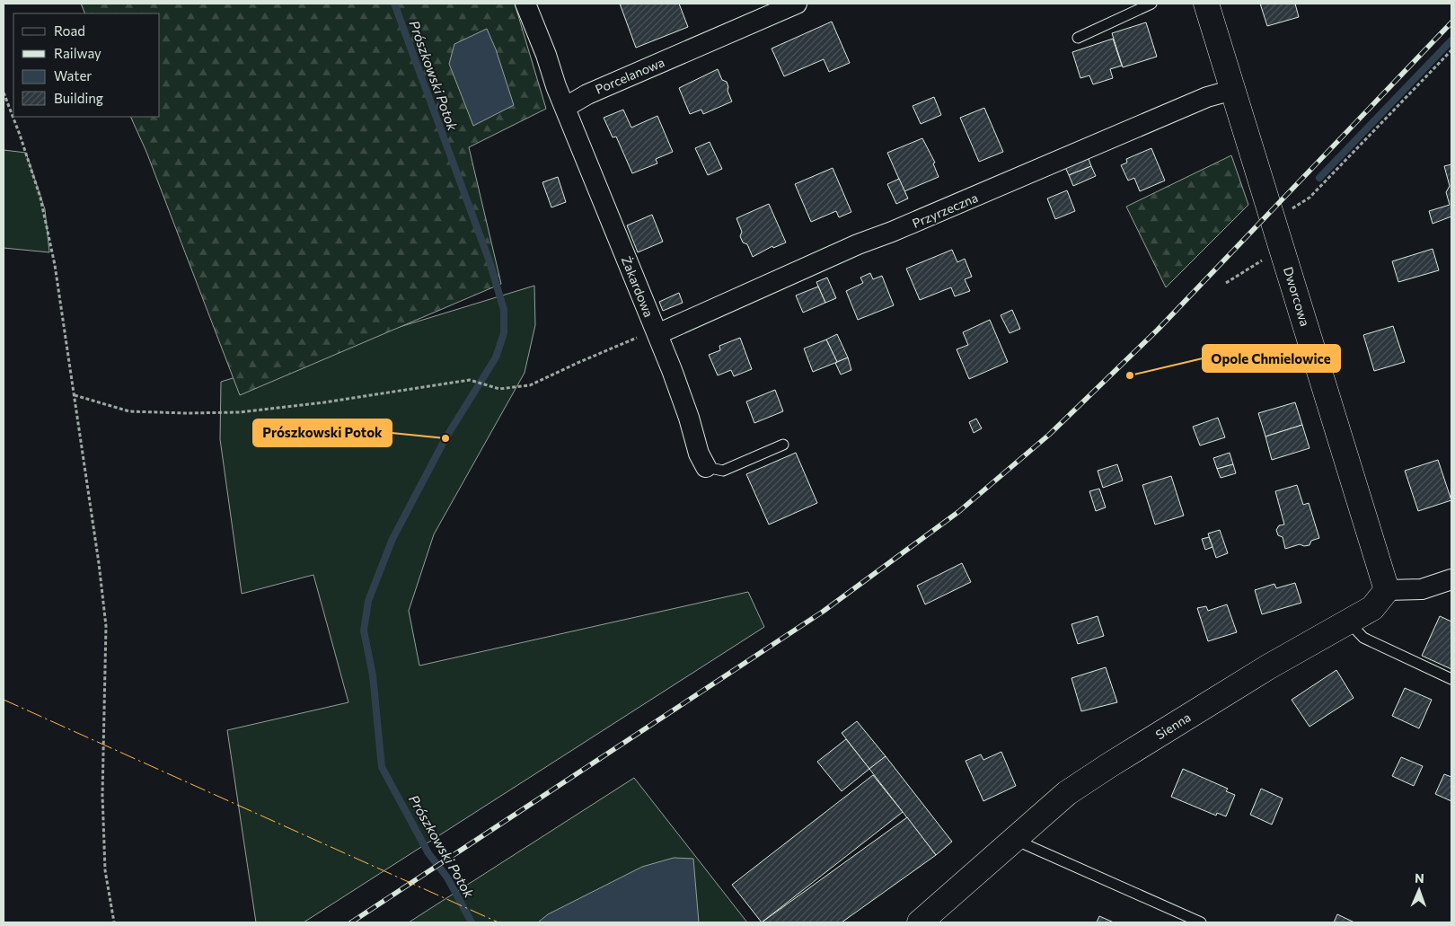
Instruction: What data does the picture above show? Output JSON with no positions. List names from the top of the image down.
{
  "streets": {
    "street": [
      "Porcelanowa",
      "Przyrzeczna",
      "Żakardowa",
      "Dworcowa",
      "Sienna"
    ]
  },
  "crossings": [
    ["Porcelanowa", "Żakardowa"],
    ["Przyrzeczna", "Żakardowa"],
    ["Przyrzeczna", "Dworcowa"],
    ["Dworcowa", "Sienna"]
  ],
  "water": ["Prószkowski Potok"],
  "places": ["Opole Chmielowice", "Prószkowski Potok"],
  "legend": [
    "Road",
    "Railway",
    "Water",
    "Building"
  ],
  "north": "top"
}
